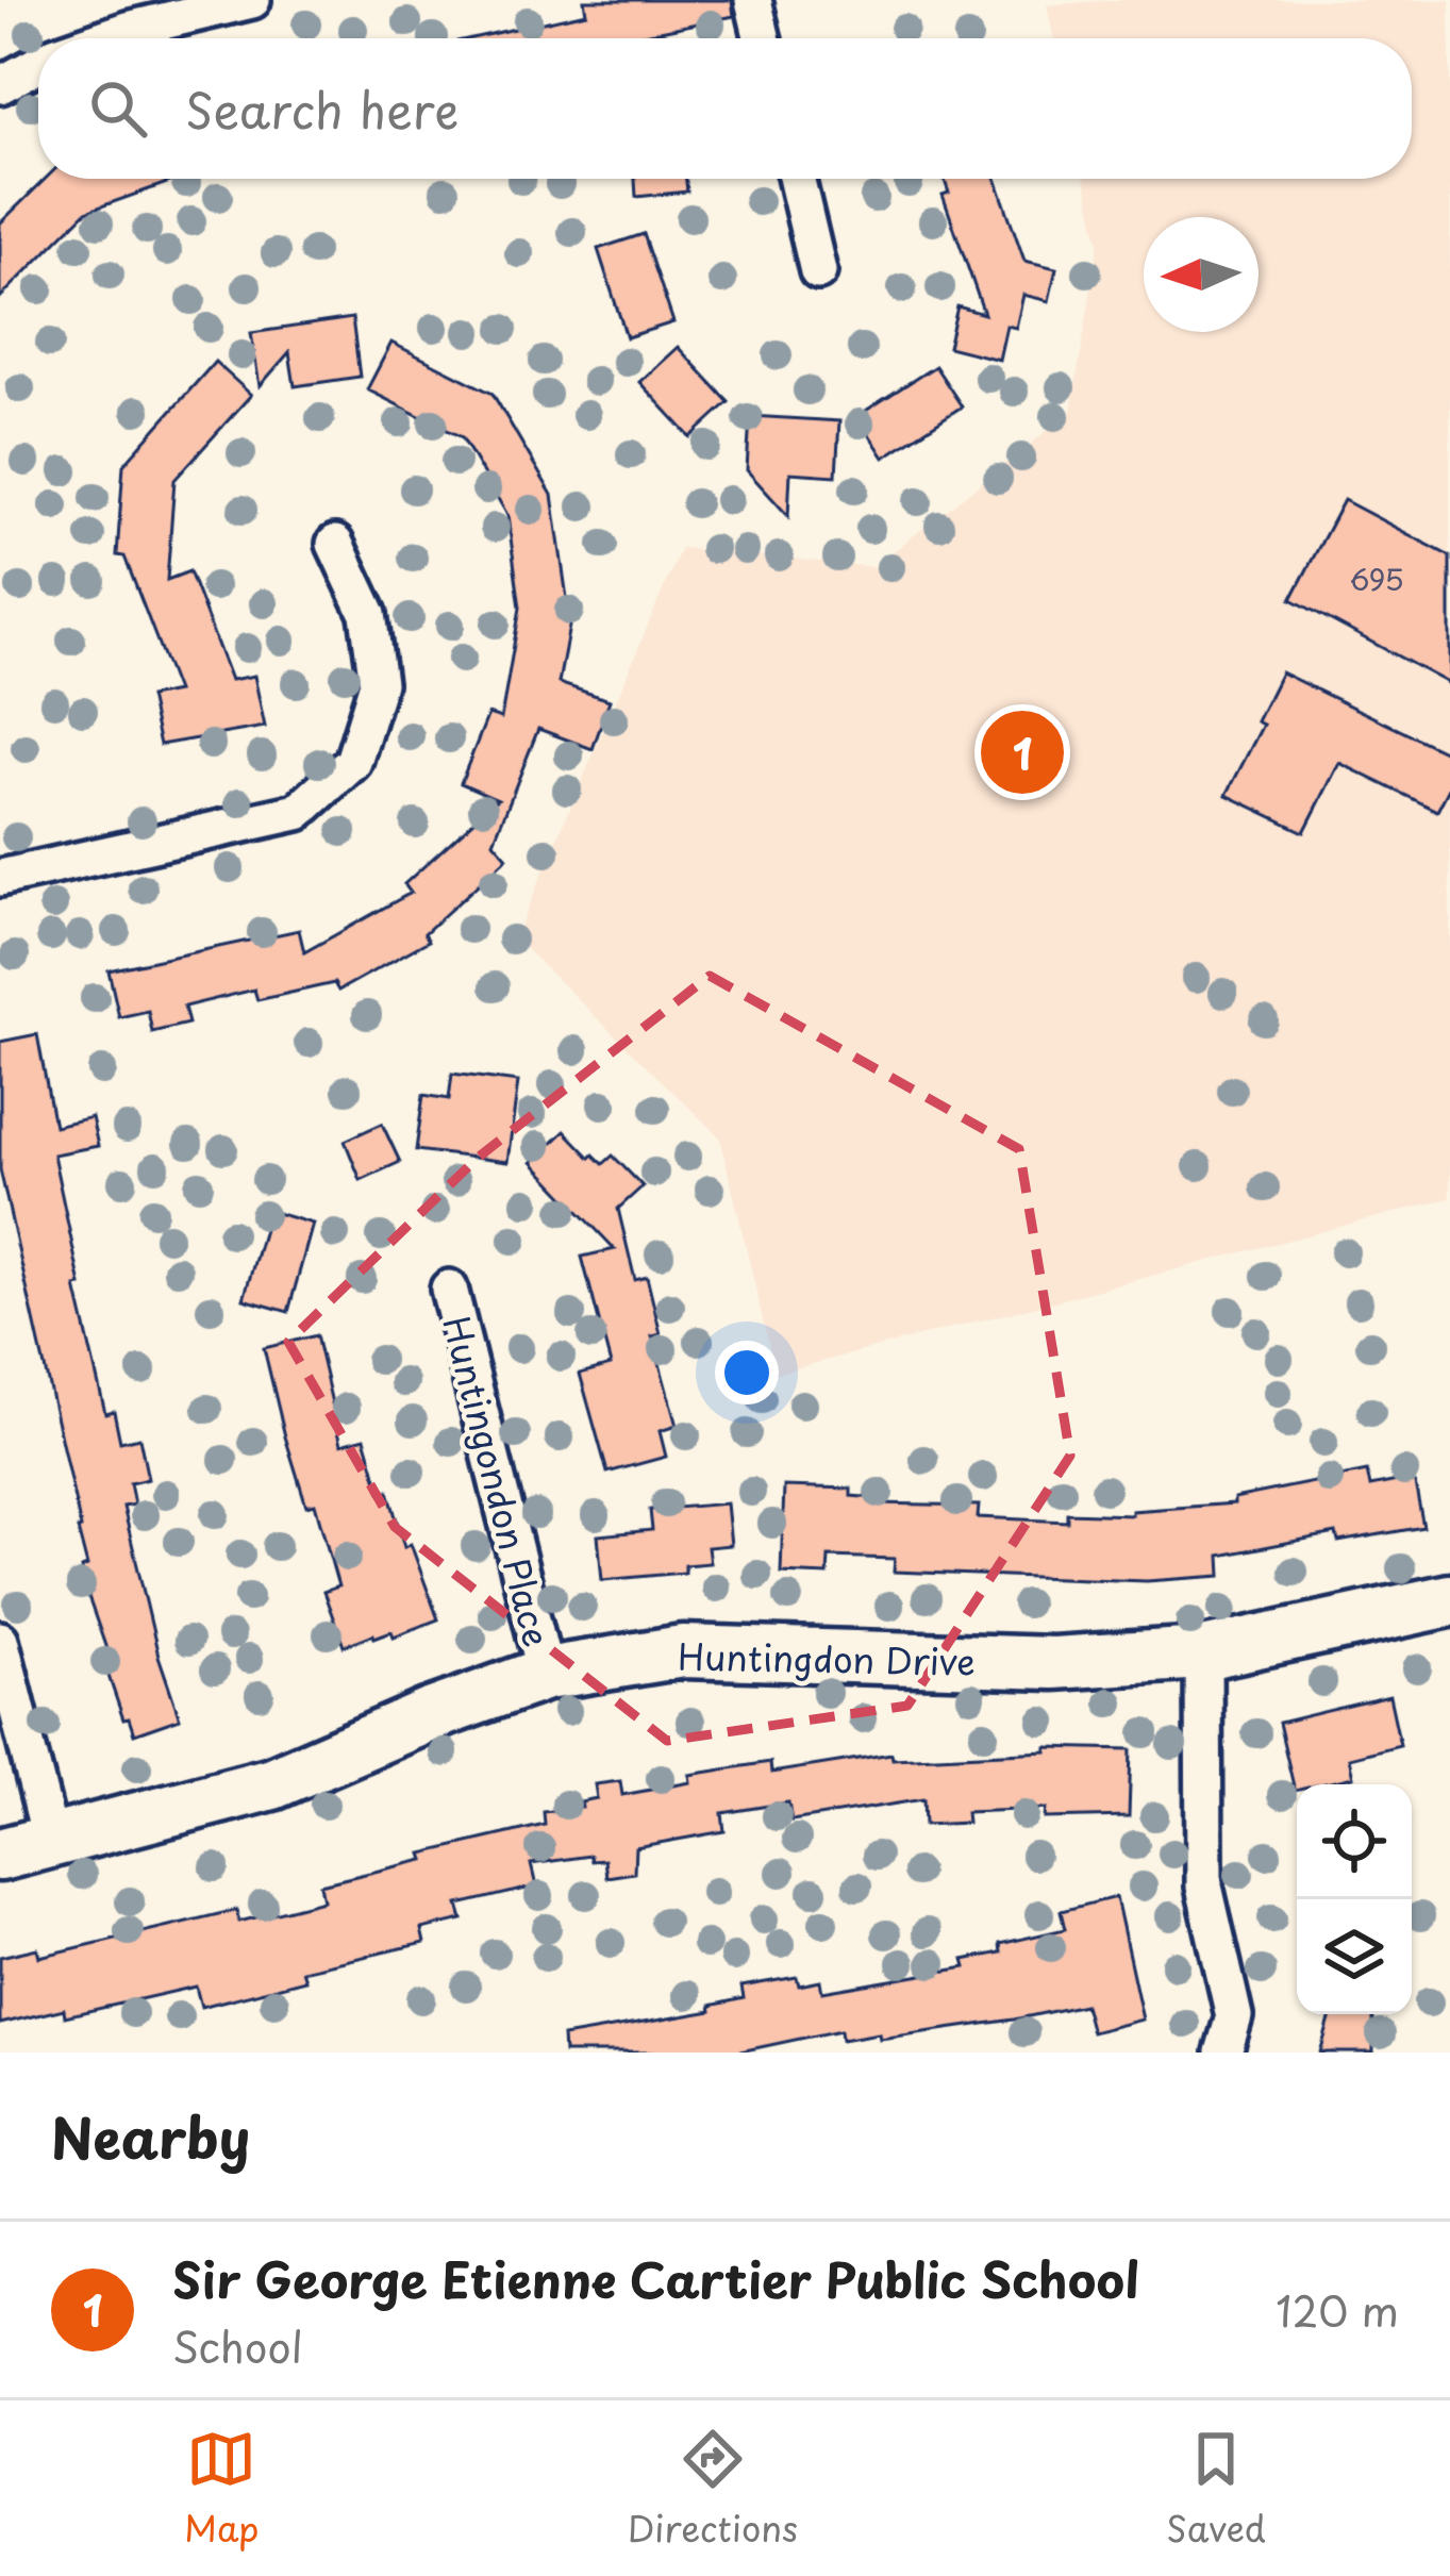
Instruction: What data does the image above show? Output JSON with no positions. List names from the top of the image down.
{
  "streets": {
    "street": ["Huntingondon Place", "Huntingdon Drive"]
  },
  "crossings": [
    ["Huntingondon Place", "Huntingdon Drive"]
  ],
  "house_numbers": ["695"],
  "north": "left",
  "page": {
    "search": "Search here",
    "pins": "1",
    "heading": "Nearby",
    "list": [
      {
        "mark": "1",
        "name": "Sir George Etienne Cartier Public School",
        "note": "School",
        "value": "120 m"
      }
    ],
    "nav": ["Map", "Directions", "Saved"]
  }
}
